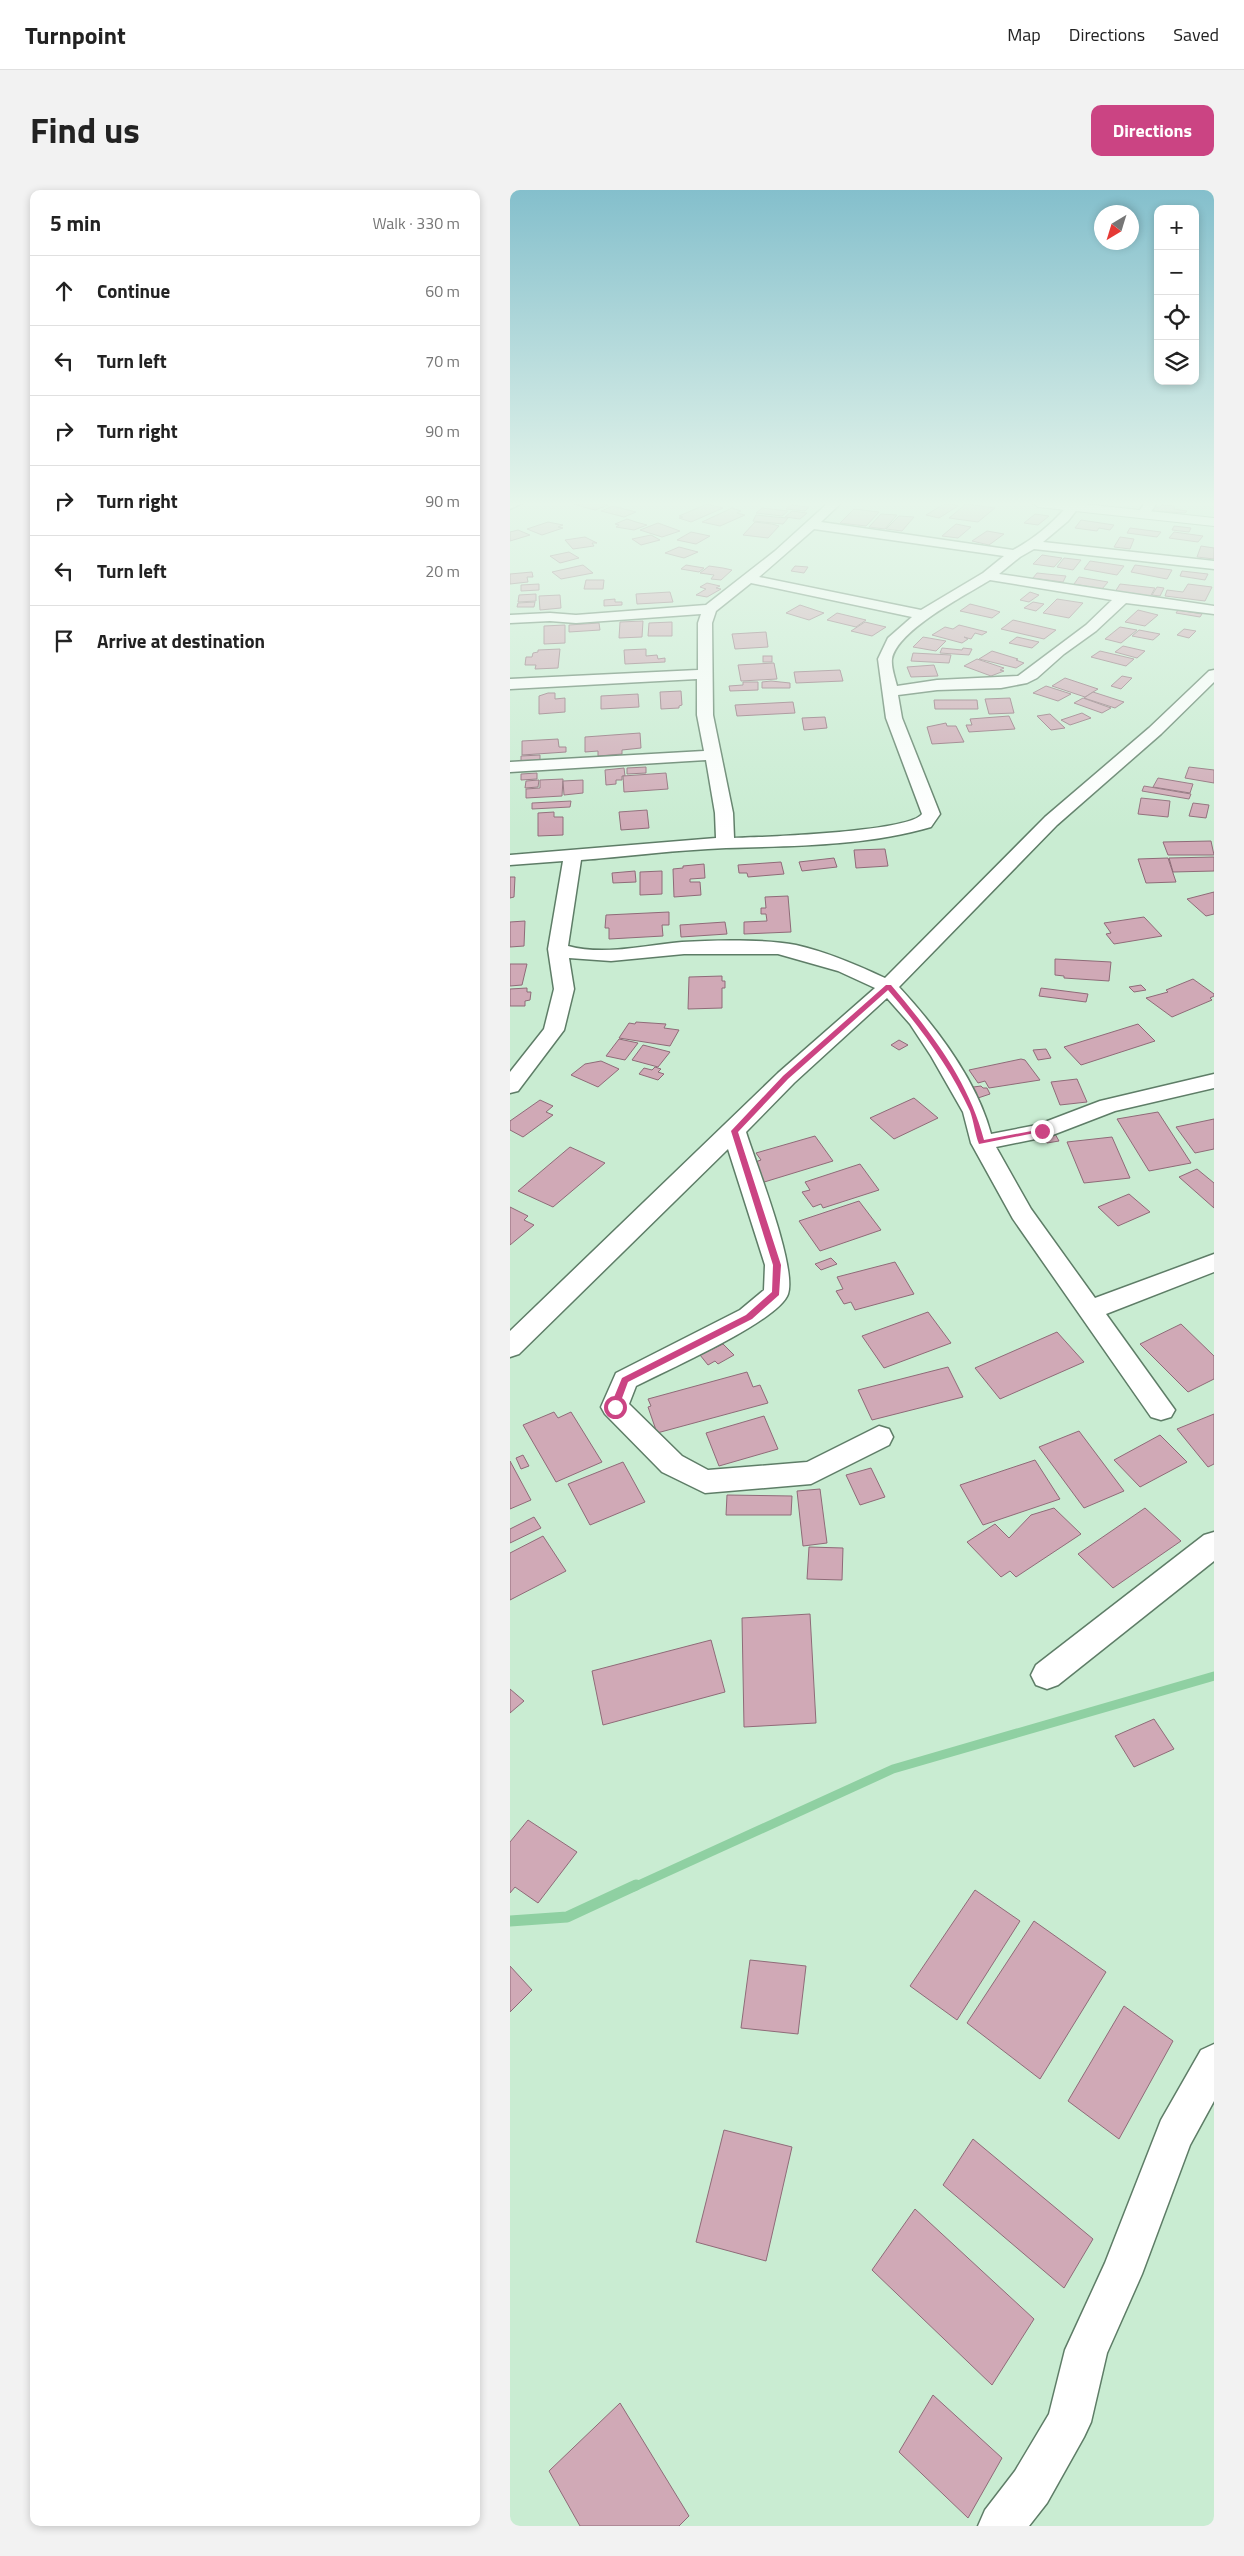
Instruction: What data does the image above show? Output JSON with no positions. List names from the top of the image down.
{
  "north": "bottom left",
  "page": {
    "header": "Turnpoint",
    "nav": ["Map", "Directions", "Saved"],
    "title": "Find us",
    "buttons": "Directions",
    "heading": ["5 min", "Walk · 330 m"],
    "map_buttons": ["+", "−"],
    "list": [
      ["Continue", "60 m"],
      ["Turn left", "70 m"],
      ["Turn right", "90 m"],
      ["Turn right", "90 m"],
      ["Turn left", "20 m"],
      "Arrive at destination"
    ]
  }
}
